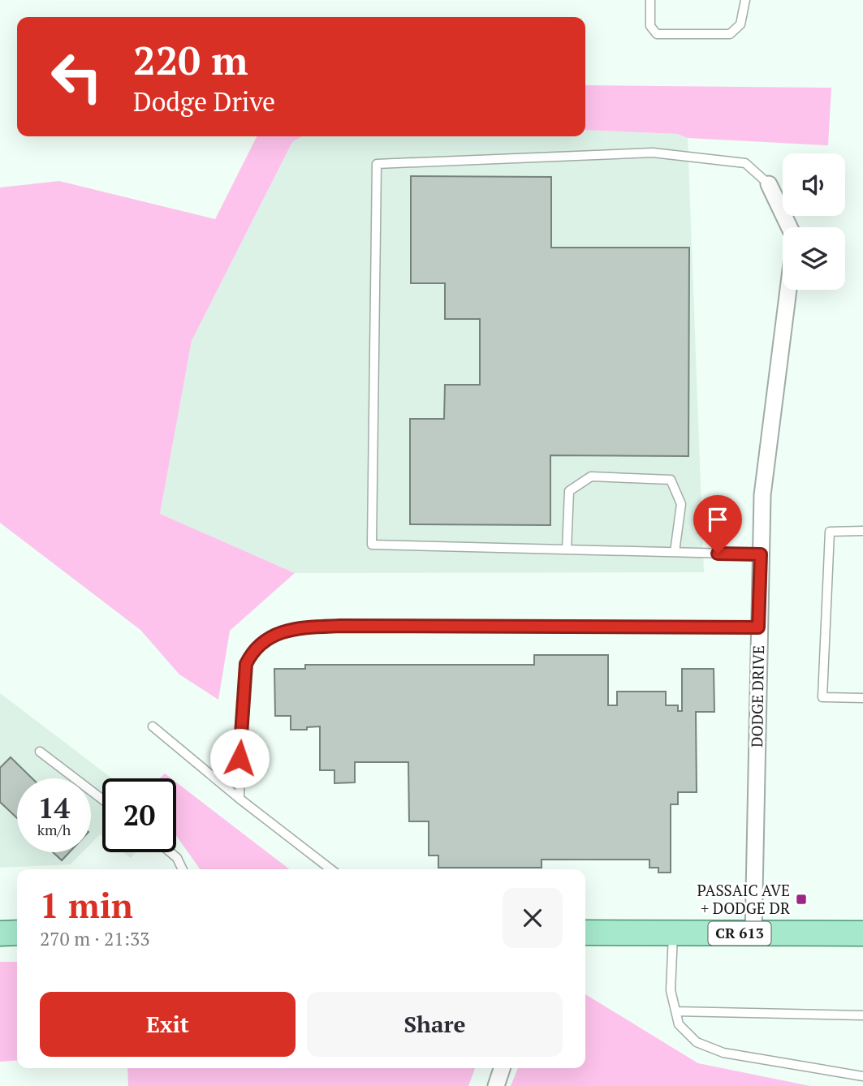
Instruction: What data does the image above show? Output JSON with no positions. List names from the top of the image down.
{
  "streets": {
    "main road": ["CR 613"],
    "street": ["DODGE DRIVE"]
  },
  "crossings": [
    ["DODGE DRIVE", "CR 613"]
  ],
  "places": {
    "transit": ["PASSAIC AVE + DODGE DR"]
  },
  "page": {
    "turn": ["220 m", "Dodge Drive"],
    "speed": "14 km/h",
    "limit": "20",
    "heading": ["1 min", "270 m · 21:33"],
    "buttons": ["Exit", "Share"]
  }
}
